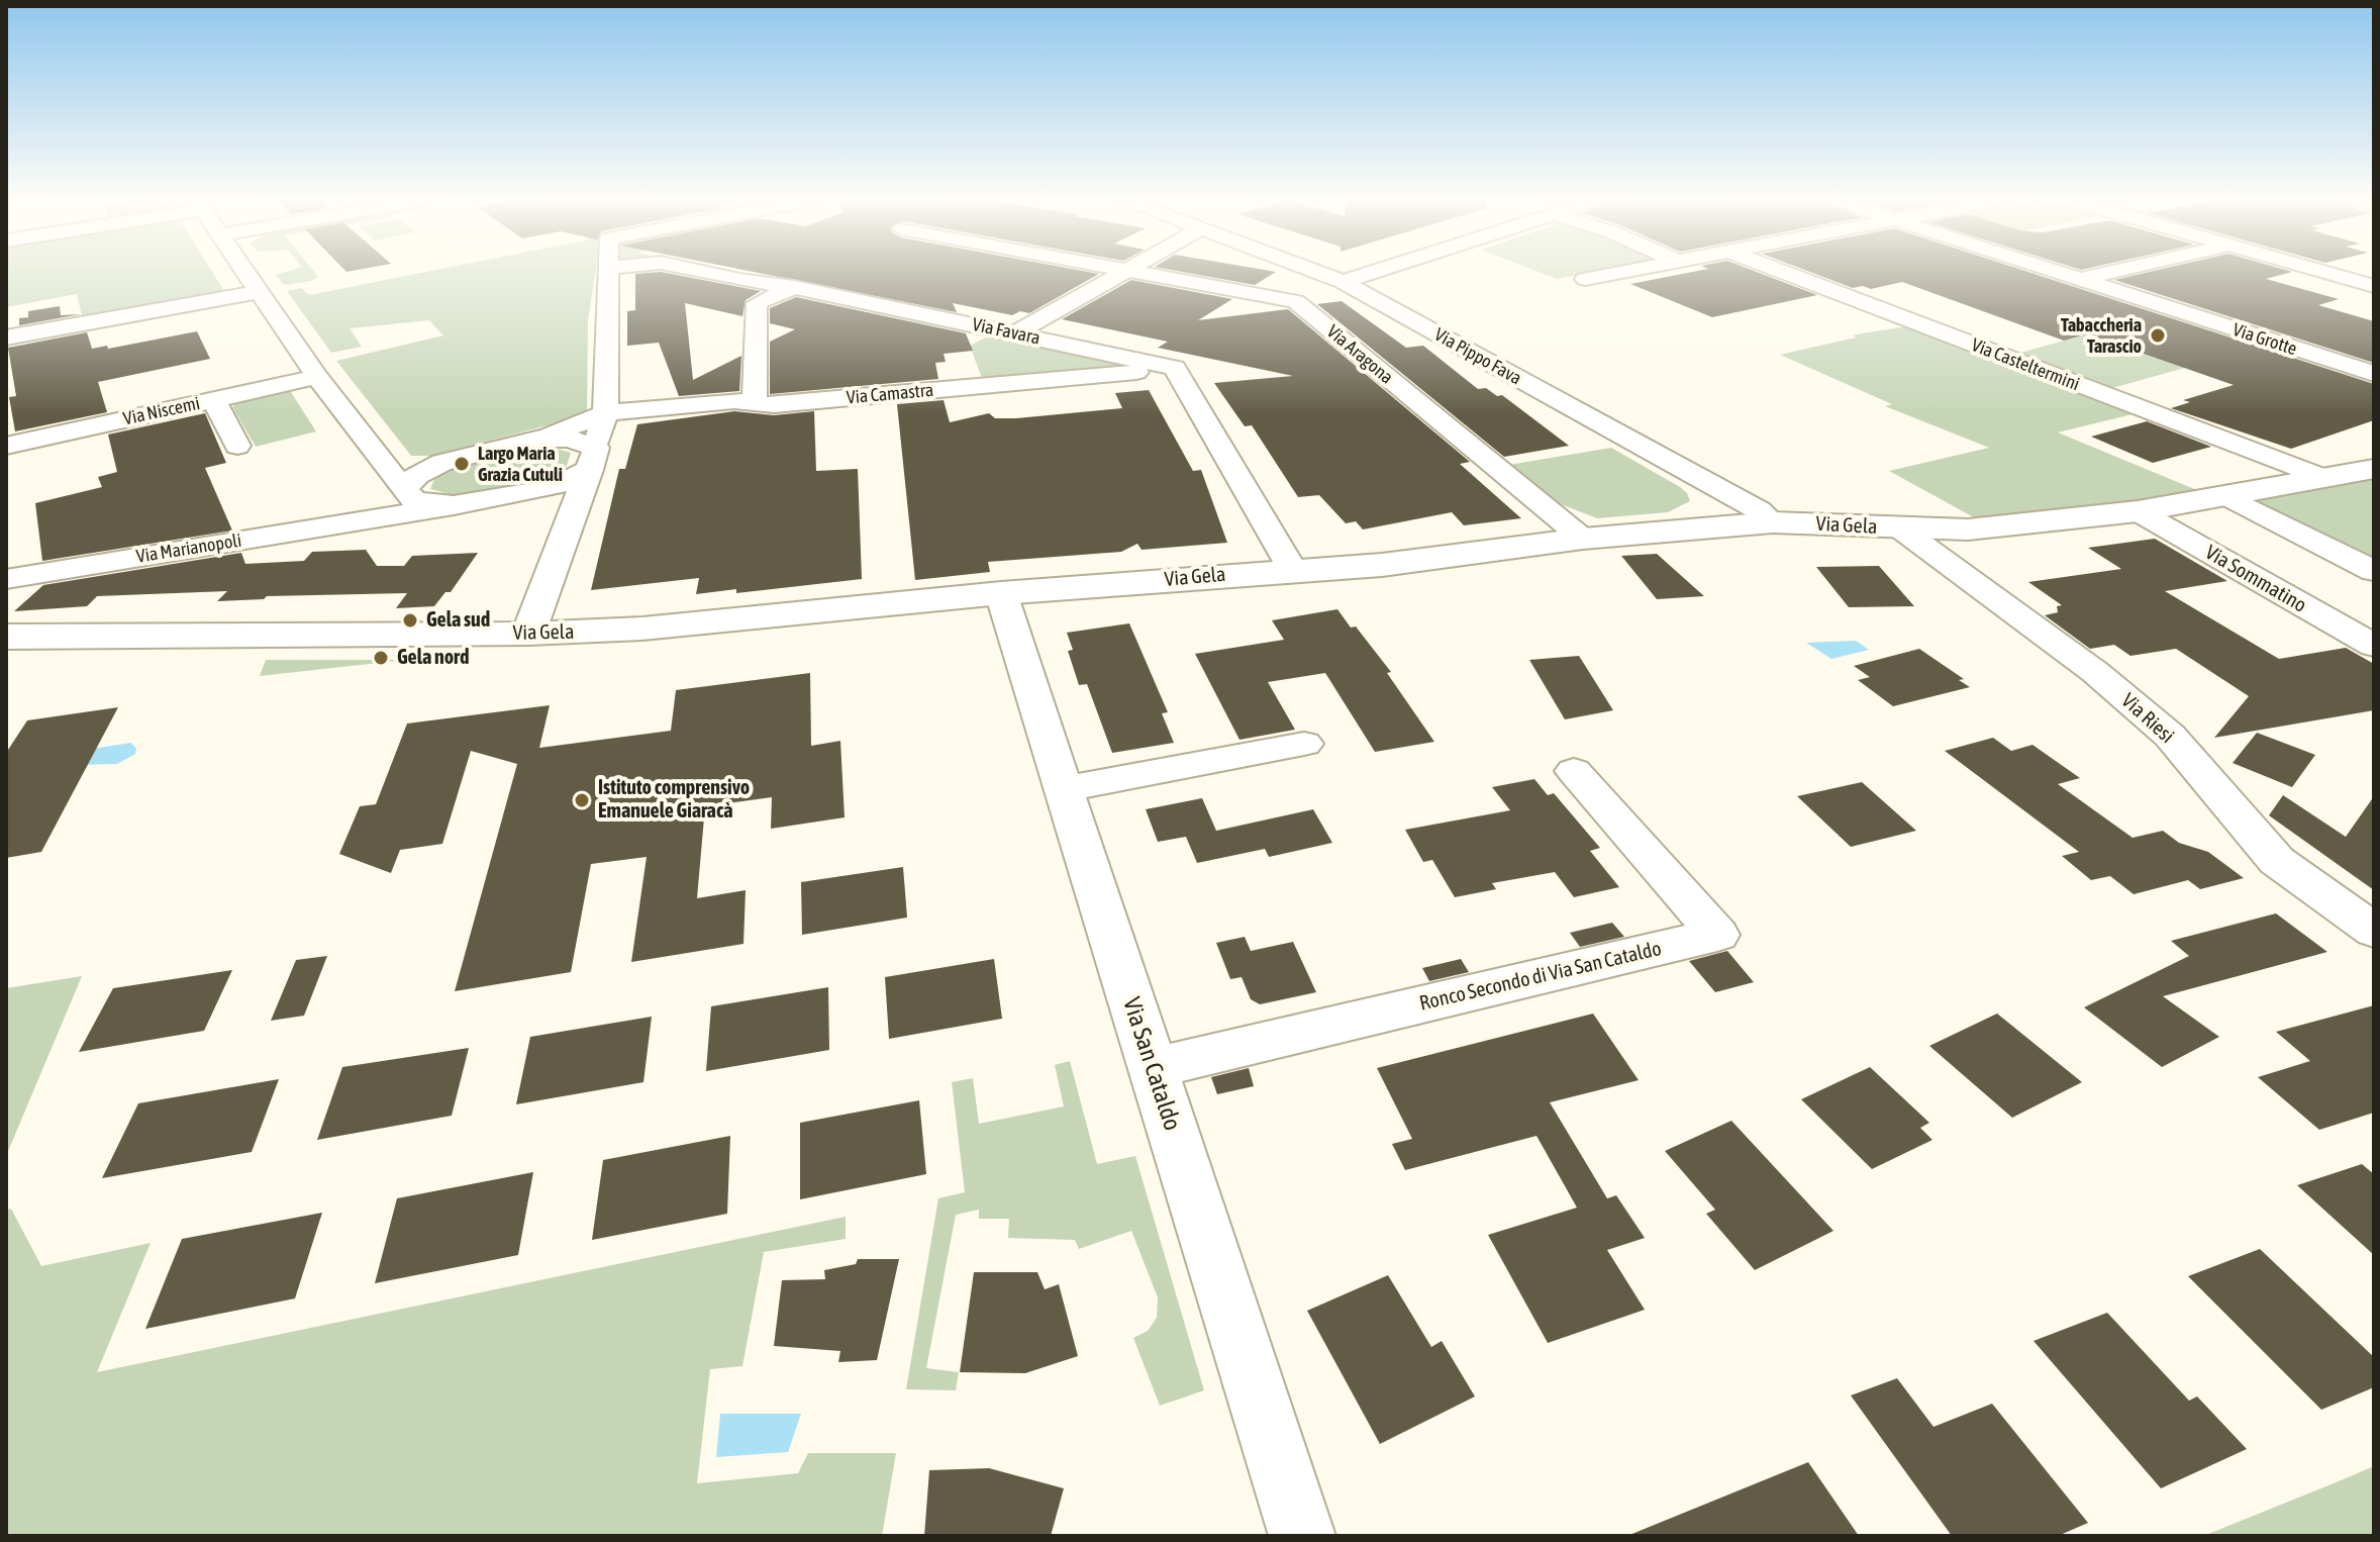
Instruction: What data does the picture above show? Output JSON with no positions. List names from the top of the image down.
{
  "streets": {
    "street": [
      "Via Favara",
      "Via Grotte",
      "Via Aragona",
      "Via Pippo Fava",
      "Via Casteltermini",
      "Via Camastra",
      "Via Niscemi",
      "Via Gela",
      "Via Marianopoli",
      "Via Sommatino",
      "Via Riesi",
      "Ronco Secondo di Via San Cataldo",
      "Via San Cataldo"
    ]
  },
  "crossings": [
    ["Via Favara", "Via Camastra"],
    ["Via Aragona", "Via Gela"],
    ["Via Pippo Fava", "Via Gela"],
    ["Via Casteltermini", "Via Gela"],
    ["Via Gela", "Via Sommatino"],
    ["Via Gela", "Via Riesi"],
    ["Via Gela", "Via San Cataldo"],
    ["Ronco Secondo di Via San Cataldo", "Via San Cataldo"]
  ],
  "places": [
    "Tabaccheria Tarascio",
    "Largo Maria Grazia Cutuli",
    "Gela sud",
    "Gela nord",
    "Istituto comprensivo Emanuele Giaracà"
  ]
}
